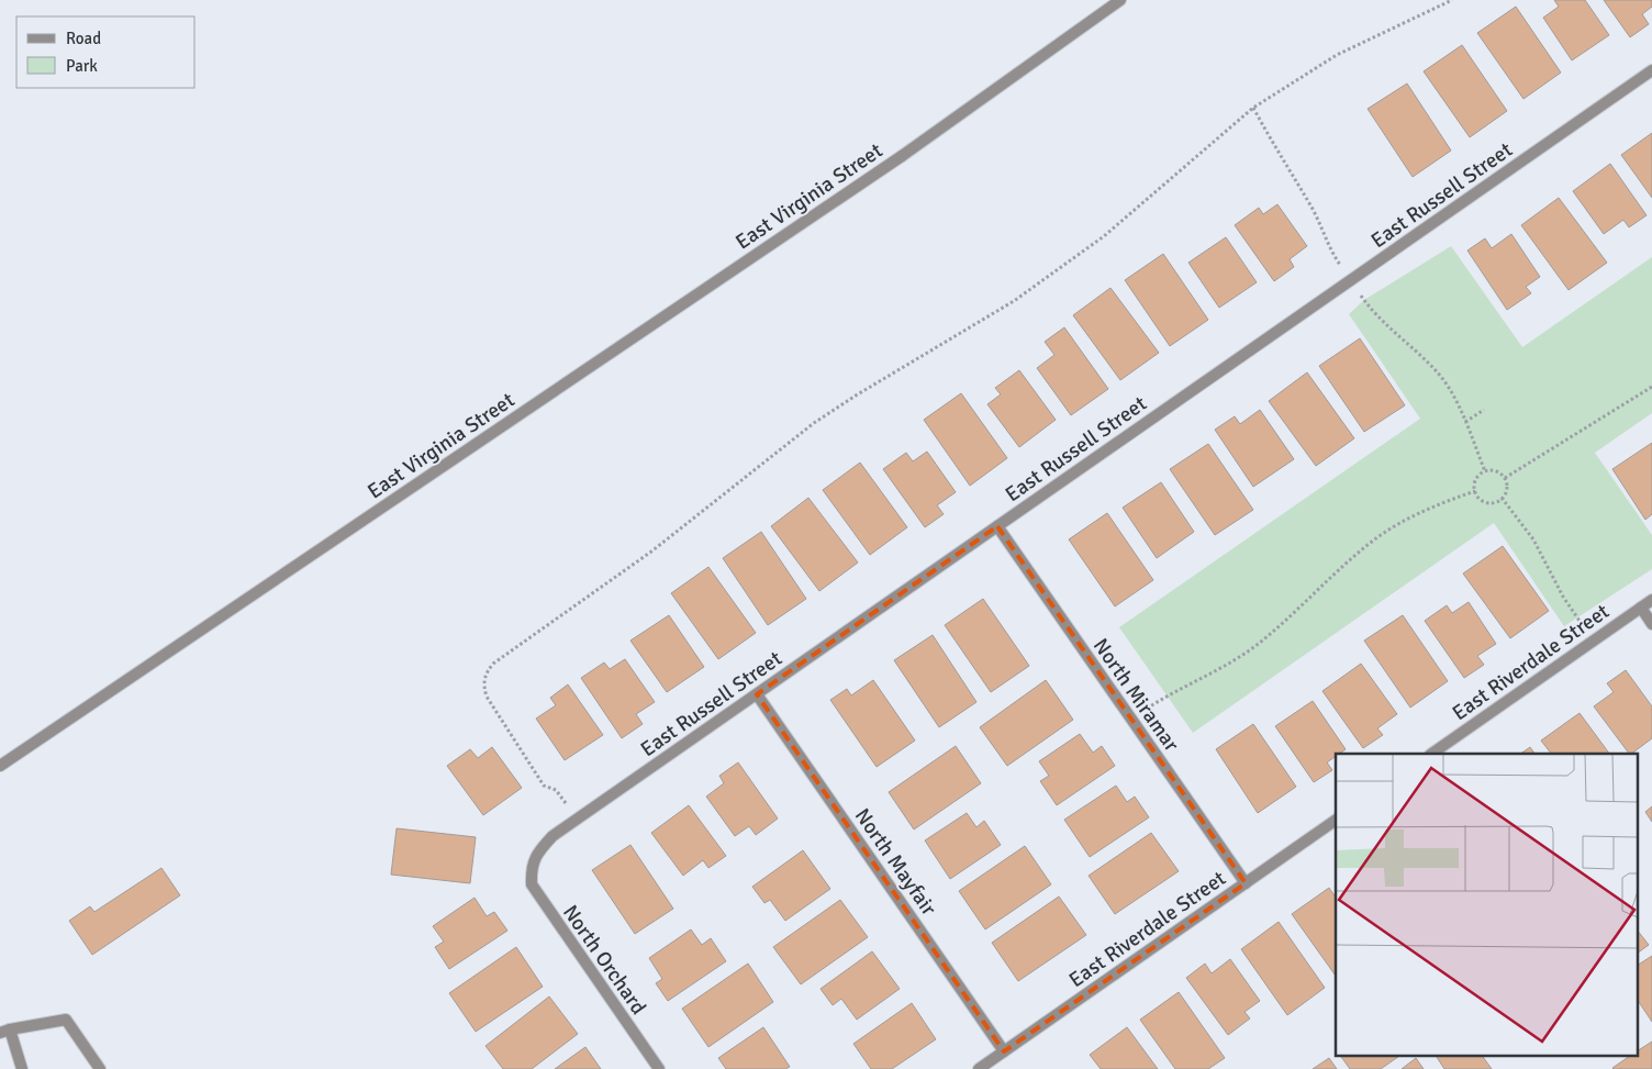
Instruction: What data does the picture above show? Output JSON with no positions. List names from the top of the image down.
{
  "streets": {
    "street": [
      "East Russell Street",
      "East Virginia Street",
      "East Riverdale Street",
      "North Miramar",
      "North Mayfair",
      "North Orchard"
    ]
  },
  "crossings": [
    ["East Russell Street", "North Miramar"],
    ["East Russell Street", "North Mayfair"],
    ["East Russell Street", "North Orchard"],
    ["East Riverdale Street", "North Miramar"],
    ["East Riverdale Street", "North Mayfair"]
  ],
  "legend": ["Road", "Park"]
}
